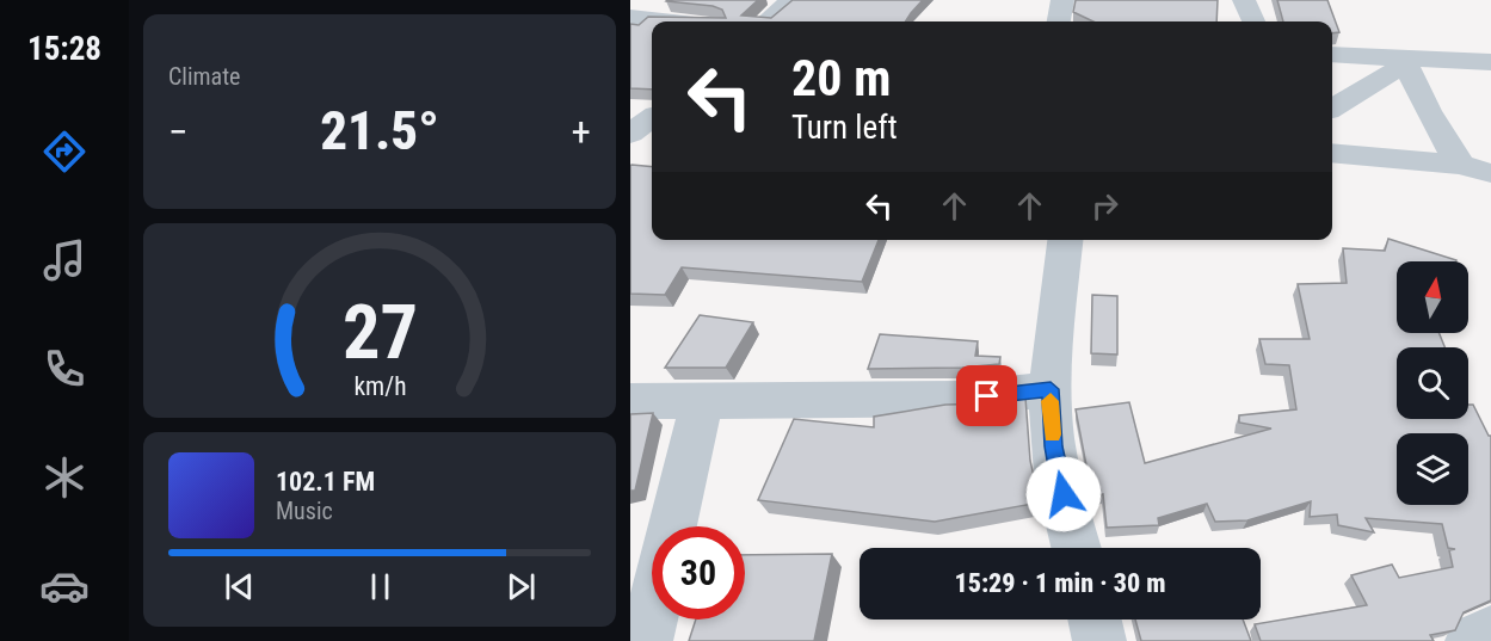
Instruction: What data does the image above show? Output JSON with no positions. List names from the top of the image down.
{
  "north": "top",
  "page": {
    "tabs": "15:28",
    "tile": "Climate",
    "turn": ["20 m", "Turn left"],
    "heat": ["−", "21.5°", "+"],
    "song": ["102.1 FM", "Music"],
    "limit": "30",
    "trip": "15:29 · 1 min · 30 m",
    "gauge": ["27", "km/h"]
  }
}
